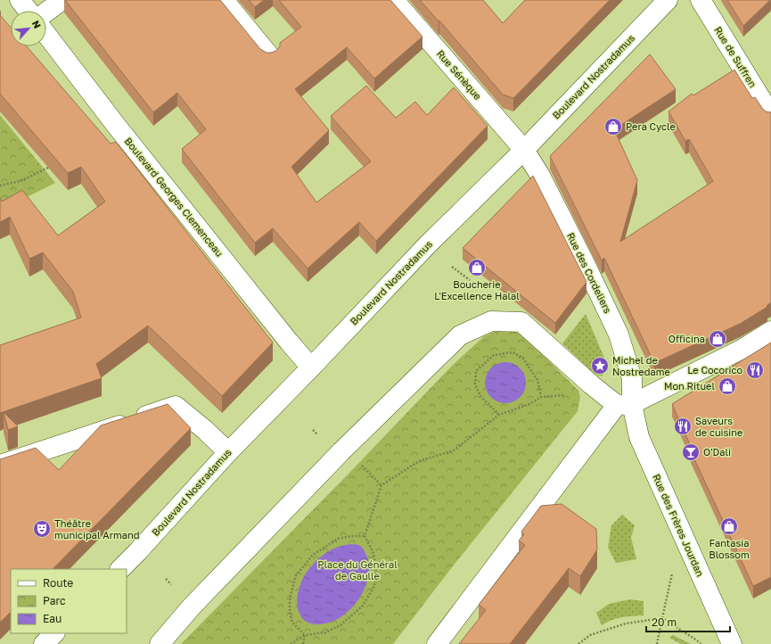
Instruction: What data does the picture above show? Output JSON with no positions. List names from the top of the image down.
{
  "streets": {
    "street": [
      "Rue de Suffren",
      "Rue Sénèque",
      "Boulevard Nostradamus",
      "Boulevard Georges Clemenceau",
      "Rue des Cordeliers",
      "Rue des Frères Jourdan"
    ]
  },
  "crossings": [
    ["Rue Sénèque", "Boulevard Nostradamus"],
    ["Rue Sénèque", "Rue des Cordeliers"],
    ["Boulevard Nostradamus", "Boulevard Georges Clemenceau"],
    ["Boulevard Nostradamus", "Rue des Cordeliers"],
    ["Rue des Cordeliers", "Rue des Frères Jourdan"]
  ],
  "parks": ["Place du Général de Gaulle"],
  "places": {
    "shop": [
      "Pera Cycle",
      "Boucherie L'Excellence Halal",
      "Officina",
      "Mon Rituel",
      "Fantasia Blossom"
    ],
    "place": ["Michel de Nostredame"],
    "restaurant": ["Le Cocorico", "Saveurs de cuisine"],
    "bar": ["O'Dali"],
    "theatre": ["Théâtre municipal Armand"]
  },
  "legend": ["Route", "Parc", "Eau"],
  "scale_bar": "20 m",
  "north": "top right"
}
